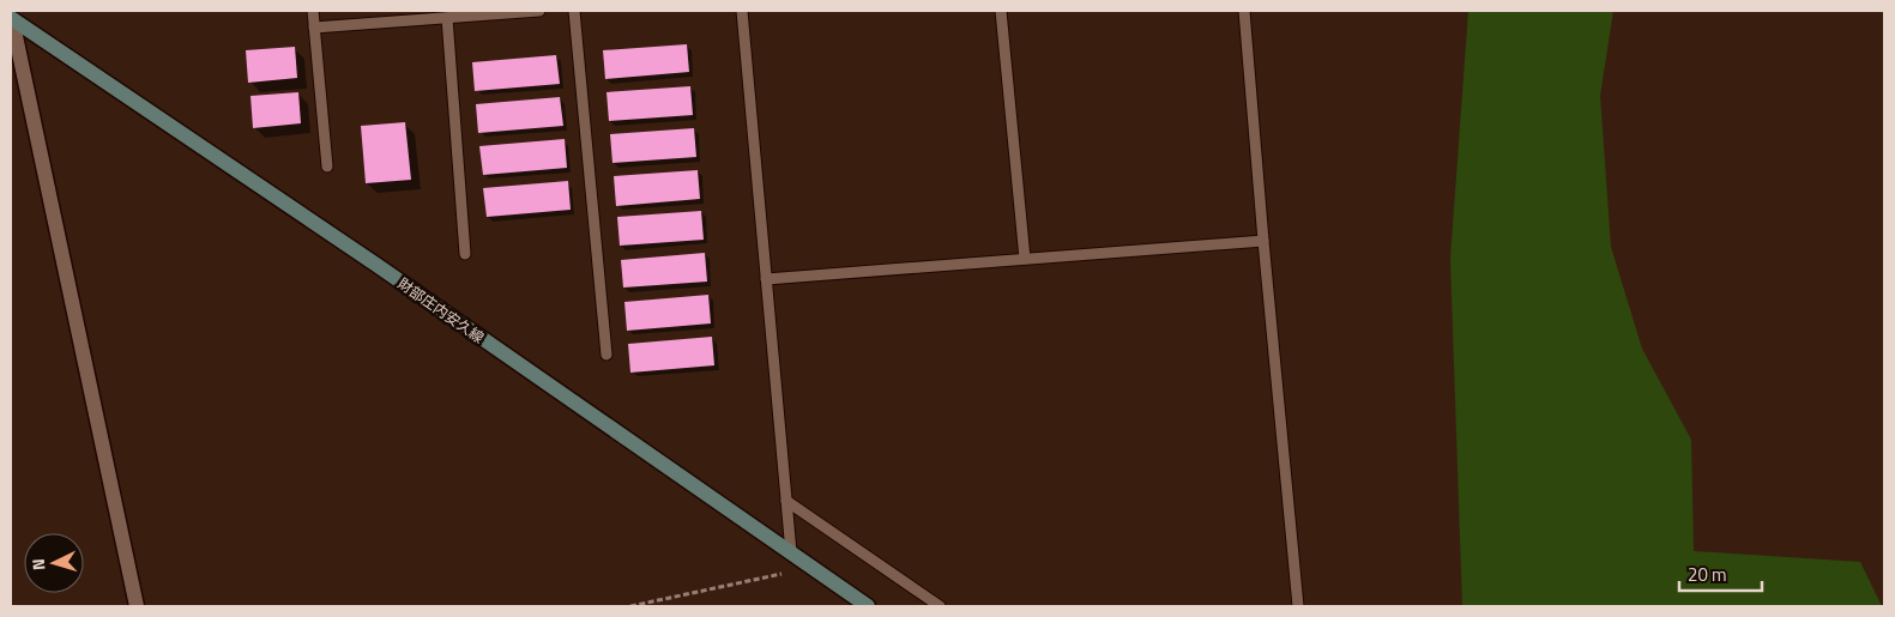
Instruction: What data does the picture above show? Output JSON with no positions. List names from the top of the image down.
{
  "streets": {
    "main road": ["財部庄内安久線"]
  },
  "scale_bar": "20 m",
  "north": "left"
}
